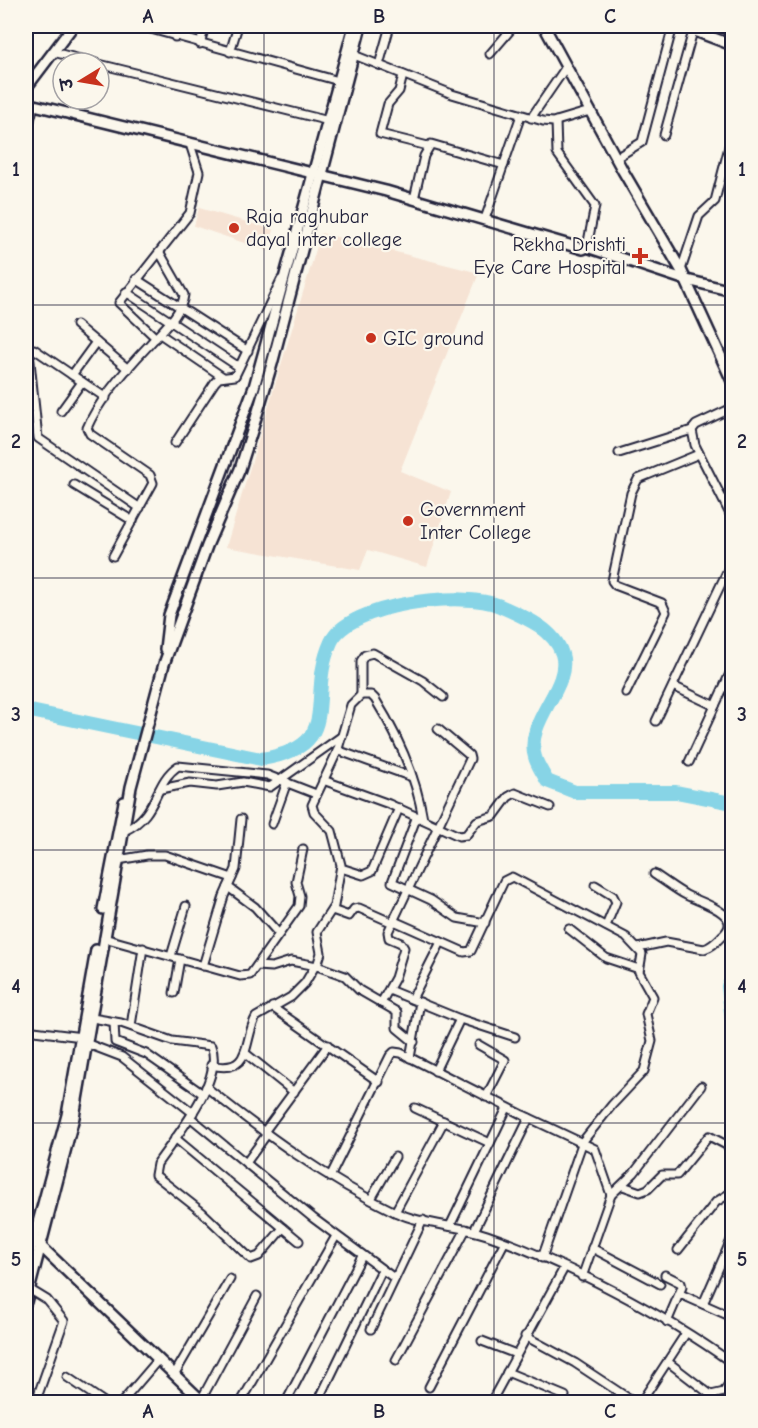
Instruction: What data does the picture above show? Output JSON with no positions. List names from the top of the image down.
{
  "places": {
    "other": ["Raja raghubar dayal inter college", "GIC ground", "Government Inter College"],
    "health": ["Rekha Drishti Eye Care Hospital"]
  },
  "north": "left",
  "grid": {
    "columns": ["A", "B", "C"],
    "rows": [
      "1",
      "2",
      "3",
      "4",
      "5"
    ]
  }
}
